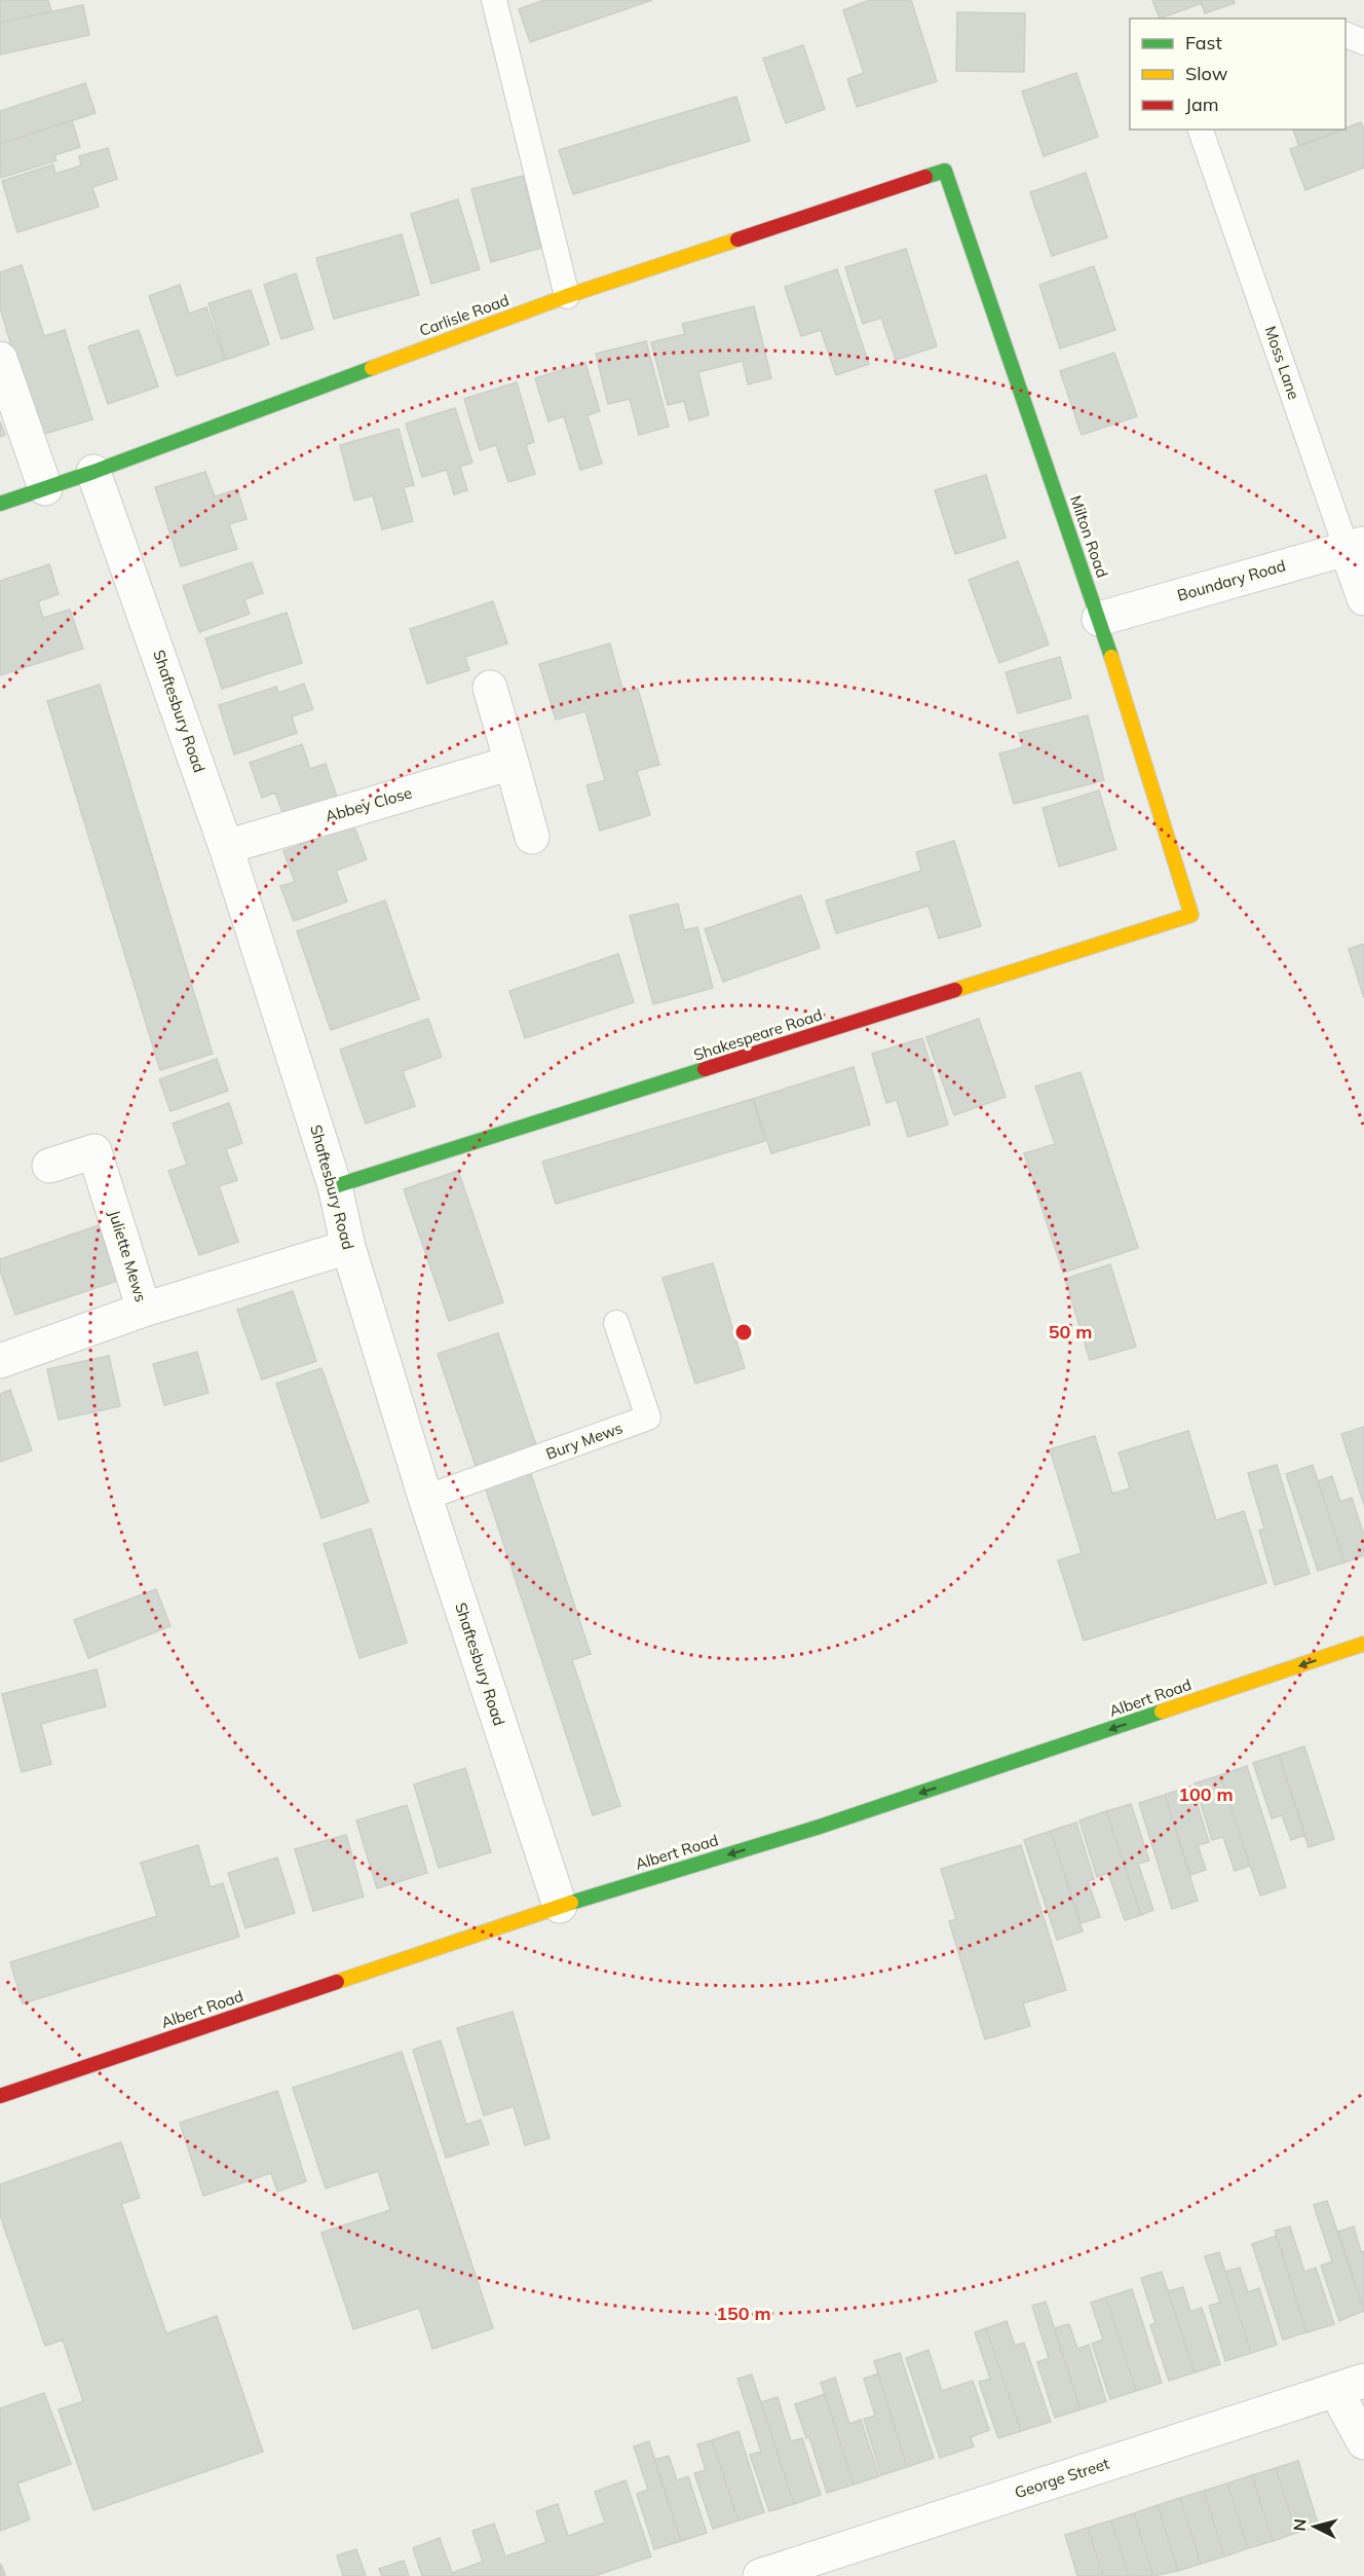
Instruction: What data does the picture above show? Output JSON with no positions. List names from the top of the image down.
{
  "streets": {
    "street": [
      "Carlisle Road",
      "Moss Lane",
      "Milton Road",
      "Boundary Road",
      "Shaftesbury Road",
      "Abbey Close",
      "Shakespeare Road",
      "Juliette Mews",
      "Albert Road",
      "George Street"
    ],
    "lane": ["Bury Mews"]
  },
  "crossings": [
    ["Carlisle Road", "Milton Road"],
    ["Carlisle Road", "Shaftesbury Road"],
    ["Moss Lane", "Boundary Road"],
    ["Milton Road", "Boundary Road"],
    ["Milton Road", "Shakespeare Road"],
    ["Shaftesbury Road", "Abbey Close"],
    ["Shaftesbury Road", "Shakespeare Road"],
    ["Shaftesbury Road", "Juliette Mews"],
    ["Shaftesbury Road", "Bury Mews"],
    ["Shaftesbury Road", "Albert Road"]
  ],
  "one_way": ["Albert Road"],
  "legend": ["Fast", "Slow", "Jam"],
  "north": "left",
  "rings": ["50 m", "100 m", "150 m"]
}
